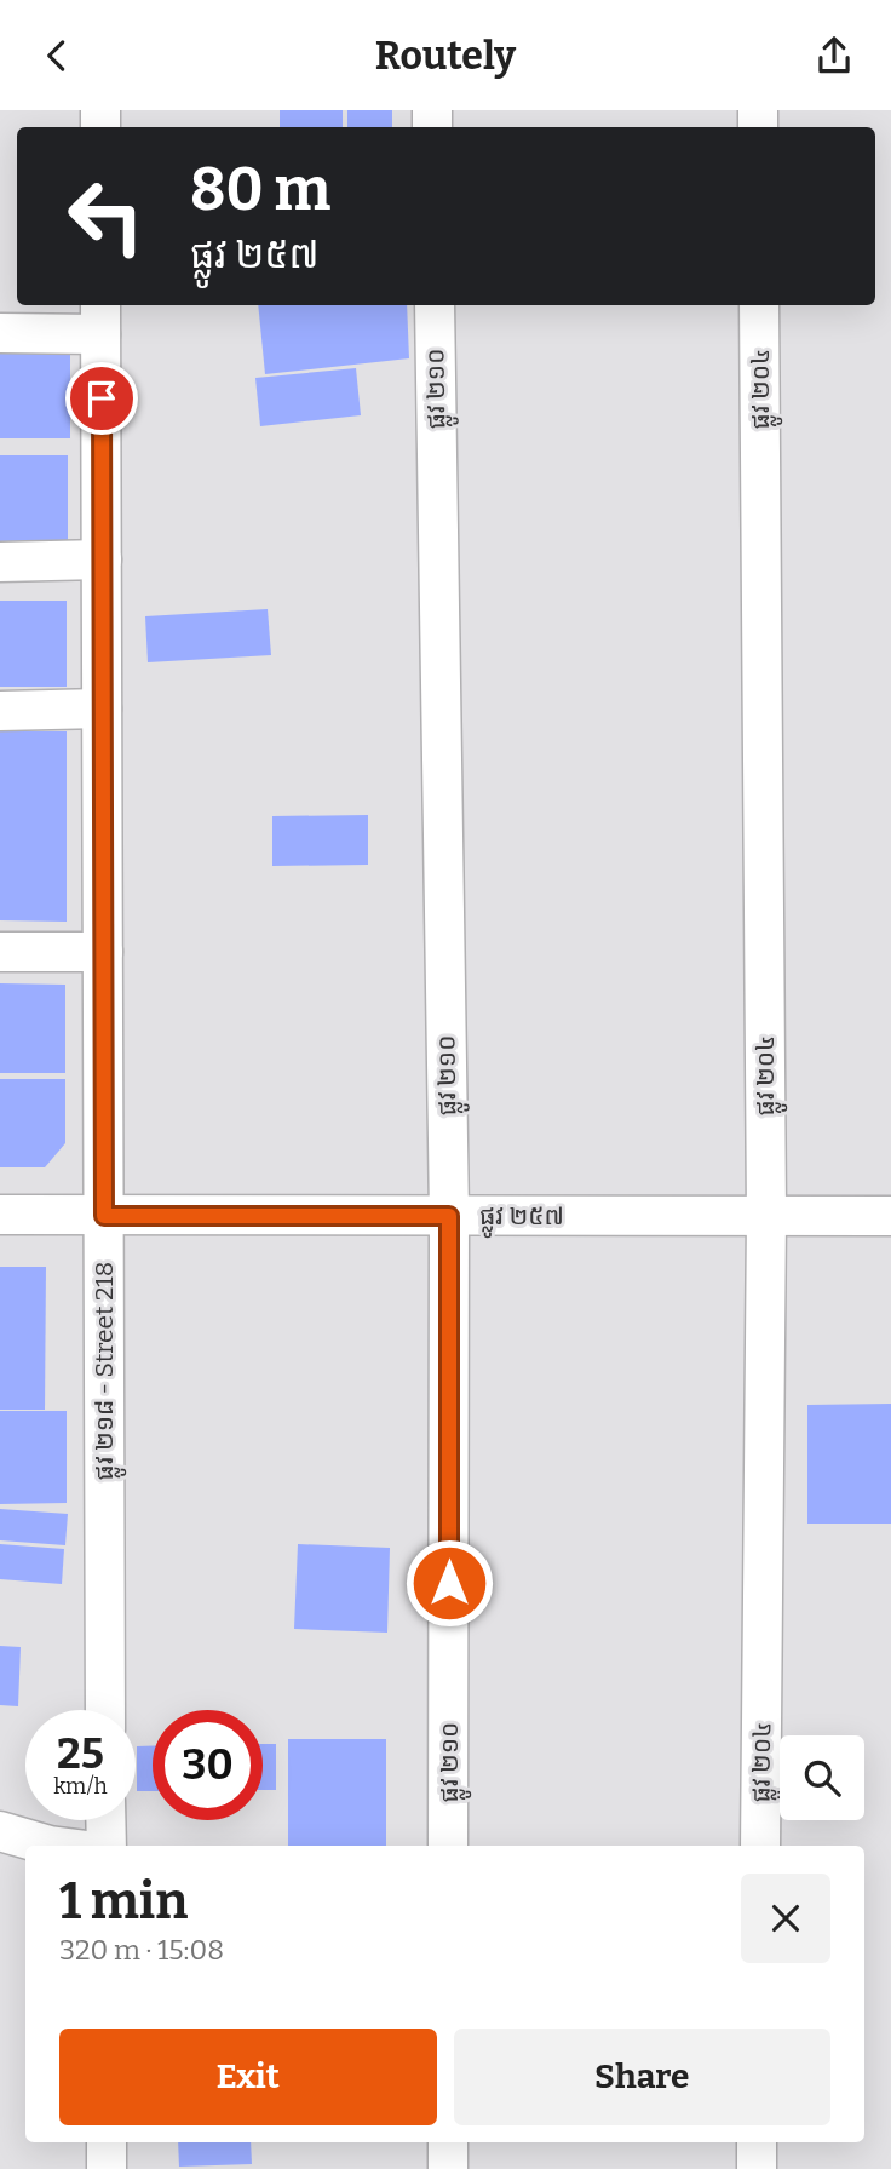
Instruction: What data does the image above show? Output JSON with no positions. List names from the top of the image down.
{
  "streets": {
    "street": [
      "ផ្លូវ ២១០",
      "ផ្លូវ ២០៤",
      "ផ្លូវ ២៥៧",
      "ផ្លូវ ២១៨ - Street 218"
    ]
  },
  "crossings": [
    ["ផ្លូវ ២១០", "ផ្លូវ ២៥៧"],
    ["ផ្លូវ ២០៤", "ផ្លូវ ២៥៧"],
    ["ផ្លូវ ២៥៧", "ផ្លូវ ២១៨ - Street 218"]
  ],
  "page": {
    "header": "Routely",
    "turn": ["80 m", "ផ្លូវ ២៥៧"],
    "speed": "25 km/h",
    "limit": "30",
    "heading": ["1 min", "320 m · 15:08"],
    "buttons": ["Exit", "Share"]
  }
}
